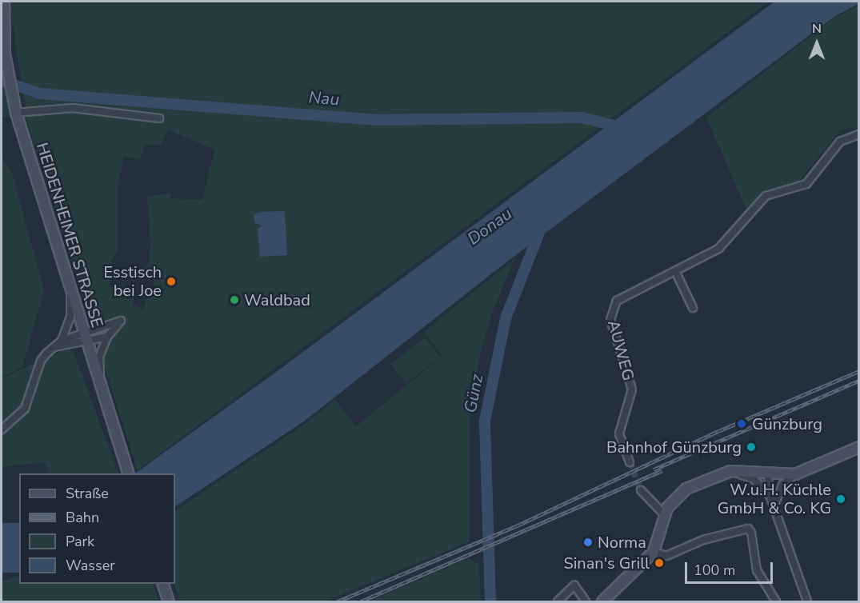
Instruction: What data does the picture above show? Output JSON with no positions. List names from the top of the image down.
{
  "streets": {
    "main road": ["HEIDENHEIMER STRASSE"],
    "street": ["AUWEG"]
  },
  "water": ["Nau", "Donau", "Günz"],
  "places": [
    "Esstisch bei Joe",
    "Waldbad",
    "Günzburg",
    "Bahnhof Günzburg",
    "W.u.H. Küchle GmbH & Co. KG",
    "Norma",
    "Sinan's Grill"
  ],
  "legend": [
    "Straße",
    "Bahn",
    "Park",
    "Wasser"
  ],
  "scale_bar": "100 m",
  "north": "top"
}
